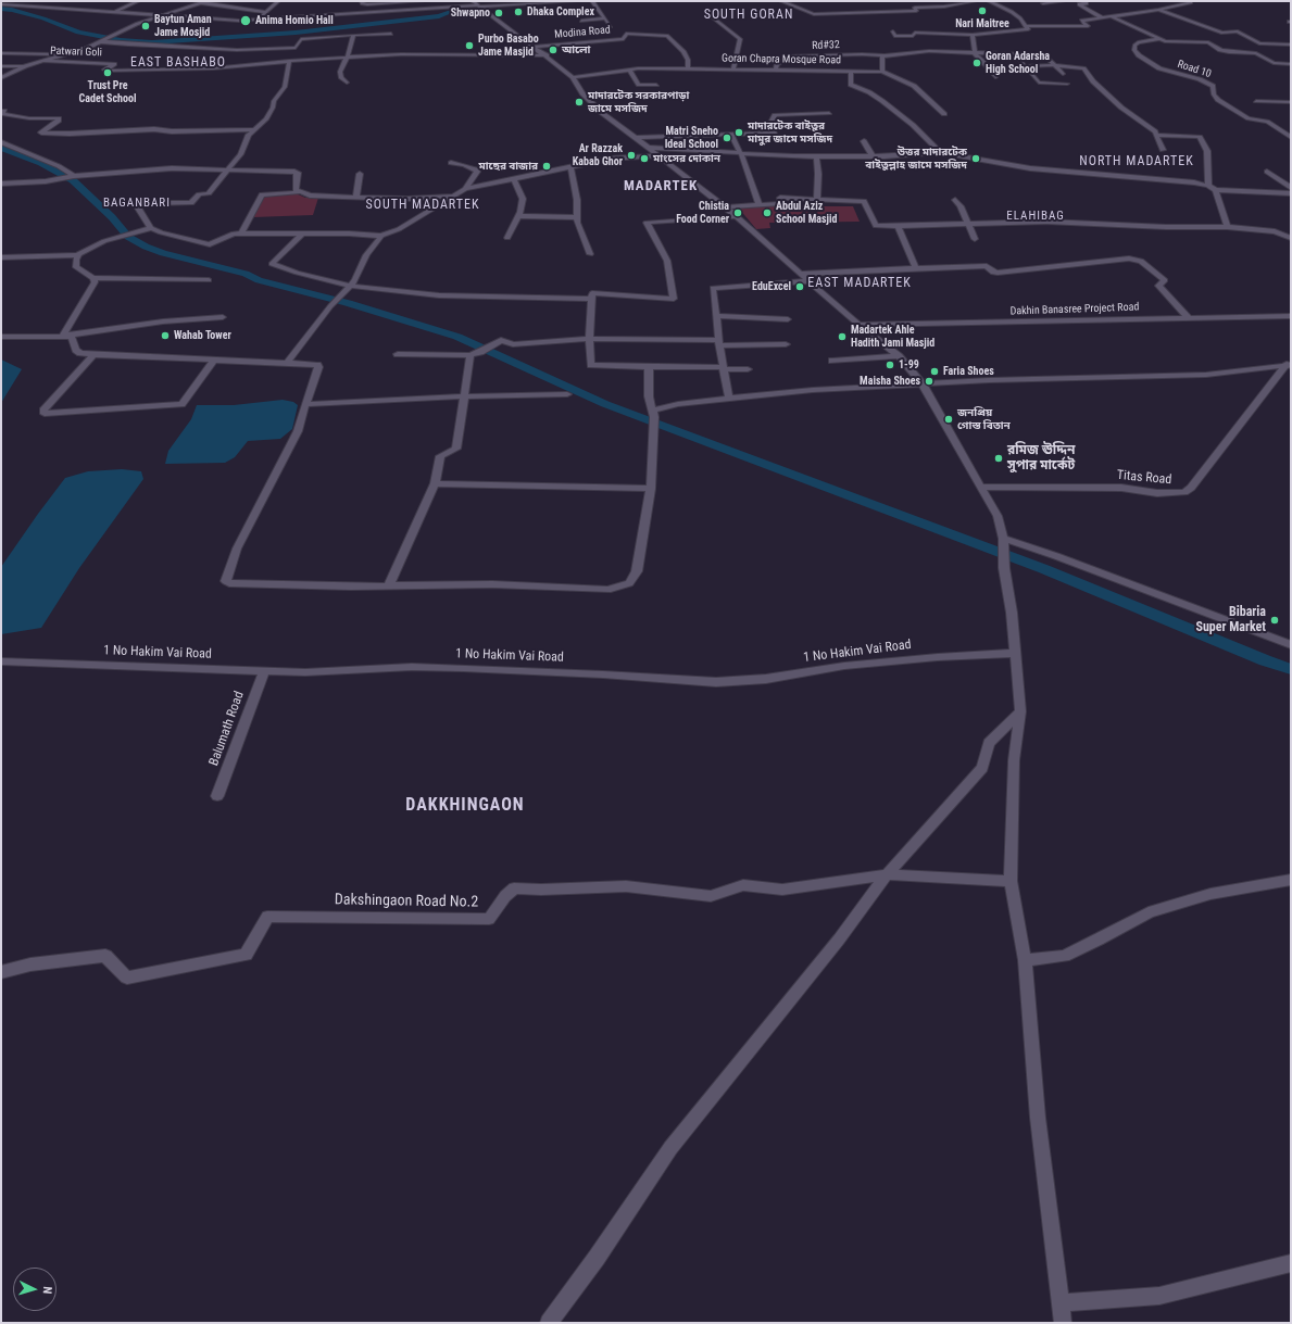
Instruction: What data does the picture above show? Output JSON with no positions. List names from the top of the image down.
{
  "streets": {
    "street": [
      "Modina Road",
      "Rd#32",
      "Patwari Goli",
      "Goran Chapra Mosque Road",
      "Road 10",
      "Dakhin Banasree Project Road",
      "Titas Road",
      "1 No Hakim Vai Road",
      "Balumath Road",
      "Dakshingaon Road No.2"
    ]
  },
  "crossings": [
    ["Modina Road", "Goran Chapra Mosque Road"],
    ["Rd#32", "Goran Chapra Mosque Road"],
    ["1 No Hakim Vai Road", "Balumath Road"]
  ],
  "districts": [
    "SOUTH GORAN",
    "EAST BASHABO",
    "NORTH MADARTEK",
    "MADARTEK",
    "BAGANBARI",
    "SOUTH MADARTEK",
    "ELAHIBAG",
    "EAST MADARTEK",
    "DAKKHINGAON"
  ],
  "places": [
    "Nari Maitree",
    "Dhaka Complex",
    "Shwapno",
    "Anima Homio Hall",
    "Baytun Aman Jame Mosjid",
    "Purbo Basabo Jame Masjid",
    "আলো",
    "Goran Adarsha High School",
    "Trust Pre Cadet School",
    "মাদারটেক সরকারপাড়া জামে মসজিদ",
    "মাদারটেক বাইতুর মামুর জামে মসজিদ",
    "Matri Sneho Ideal School",
    "Ar Razzak Kabab Ghor",
    "মাংসের দোকান",
    "উত্তর মাদারটেক বাইতুল্লাহ জামে মসজিদ",
    "মাছের বাজার",
    "Chistia Food Corner",
    "Abdul Aziz School Masjid",
    "EduExcel",
    "Wahab Tower",
    "Madartek Ahle Hadith Jami Masjid",
    "1-99",
    "Faria Shoes",
    "Maisha Shoes",
    "জনপ্রিয় গোস্ত বিতান",
    "রমিজ ঊদ্দিন সুপার মার্কেট",
    "Bibaria Super Market"
  ],
  "north": "right"
}
